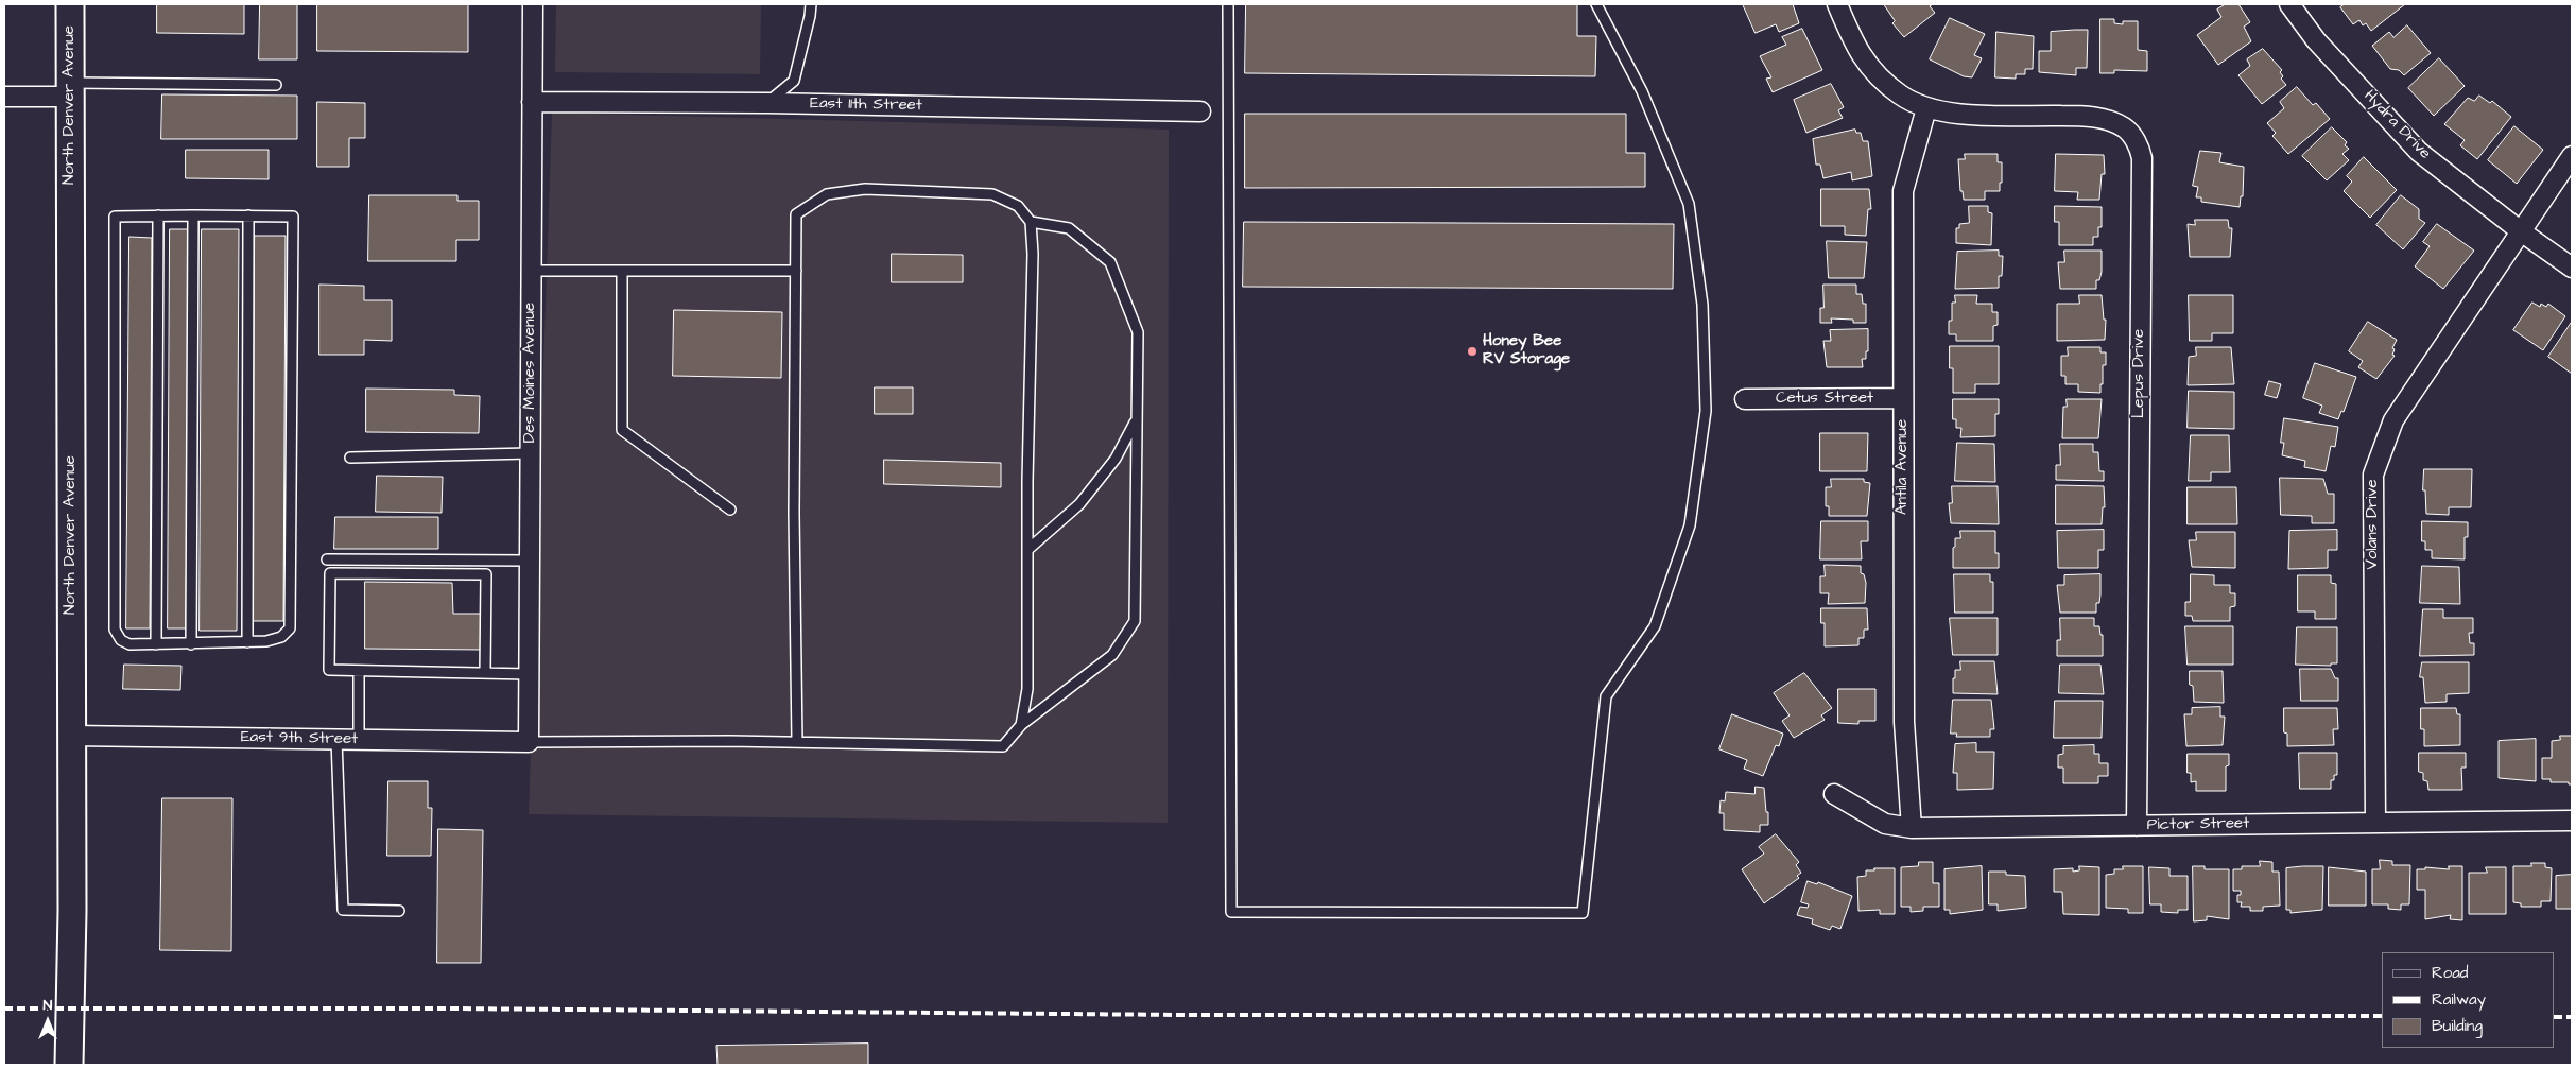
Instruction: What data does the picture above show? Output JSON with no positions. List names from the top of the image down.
{
  "streets": {
    "main road": ["North Denver Avenue"],
    "street": [
      "East 11th Street",
      "Hydra Drive",
      "Des Moines Avenue",
      "Lepus Drive",
      "Cetus Street",
      "Antila Avenue",
      "Volans Drive",
      "East 9th Street",
      "Pictor Street"
    ]
  },
  "crossings": [
    ["North Denver Avenue", "East 9th Street"],
    ["East 11th Street", "Des Moines Avenue"],
    ["Hydra Drive", "Volans Drive"],
    ["Des Moines Avenue", "East 9th Street"],
    ["Lepus Drive", "Antila Avenue"],
    ["Lepus Drive", "Pictor Street"],
    ["Cetus Street", "Antila Avenue"],
    ["Antila Avenue", "Pictor Street"],
    ["Volans Drive", "Pictor Street"]
  ],
  "places": ["Honey Bee RV Storage"],
  "legend": ["Road", "Railway", "Building"],
  "north": "top"
}
